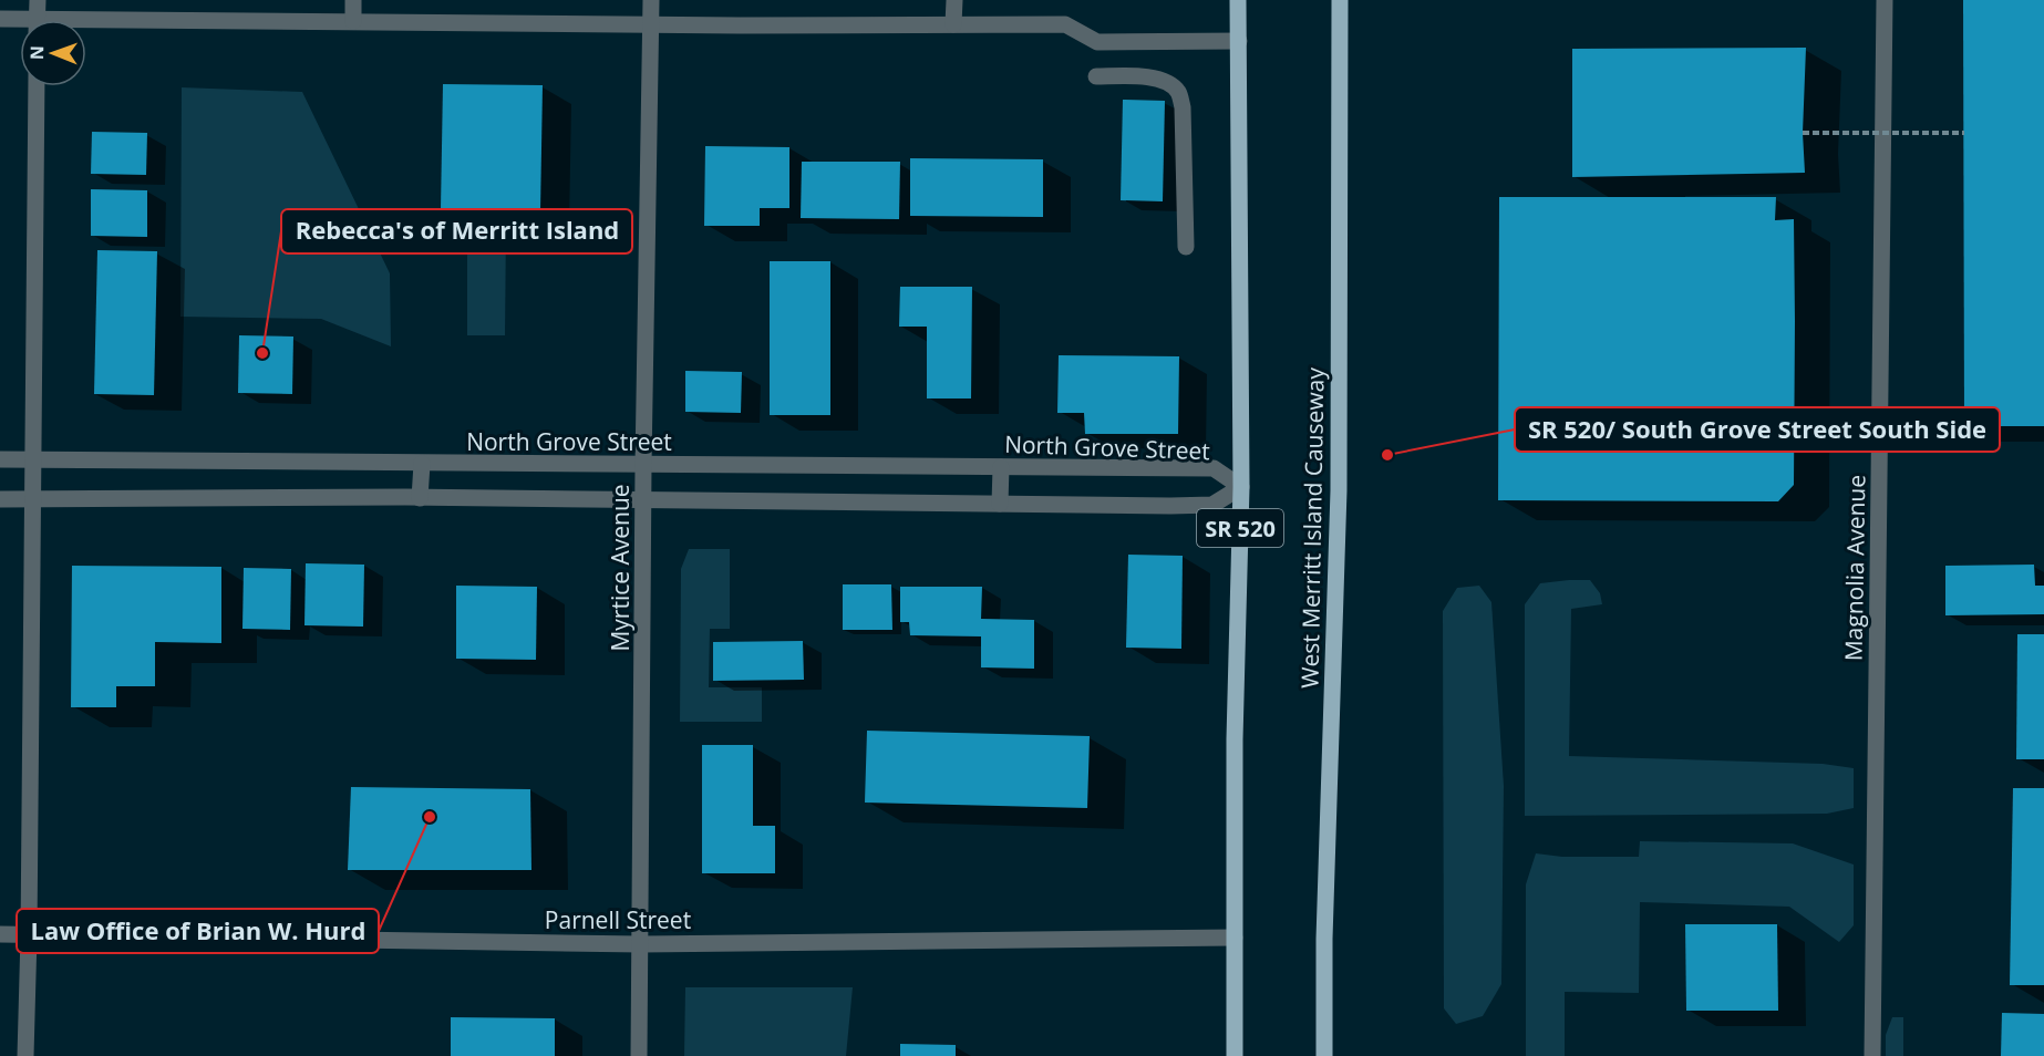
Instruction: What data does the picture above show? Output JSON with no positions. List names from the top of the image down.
{
  "streets": {
    "main road": ["SR 520", "West Merritt Island Causeway"],
    "street": [
      "North Grove Street",
      "Myrtice Avenue",
      "Magnolia Avenue",
      "Parnell Street"
    ]
  },
  "crossings": [
    ["North Grove Street", "SR 520"],
    ["North Grove Street", "Myrtice Avenue"],
    ["SR 520", "Parnell Street"],
    ["Myrtice Avenue", "Parnell Street"]
  ],
  "places": ["Rebecca's of Merritt Island", "SR 520/ South Grove Street South Side", "Law Office of Brian W. Hurd"],
  "north": "left"
}
